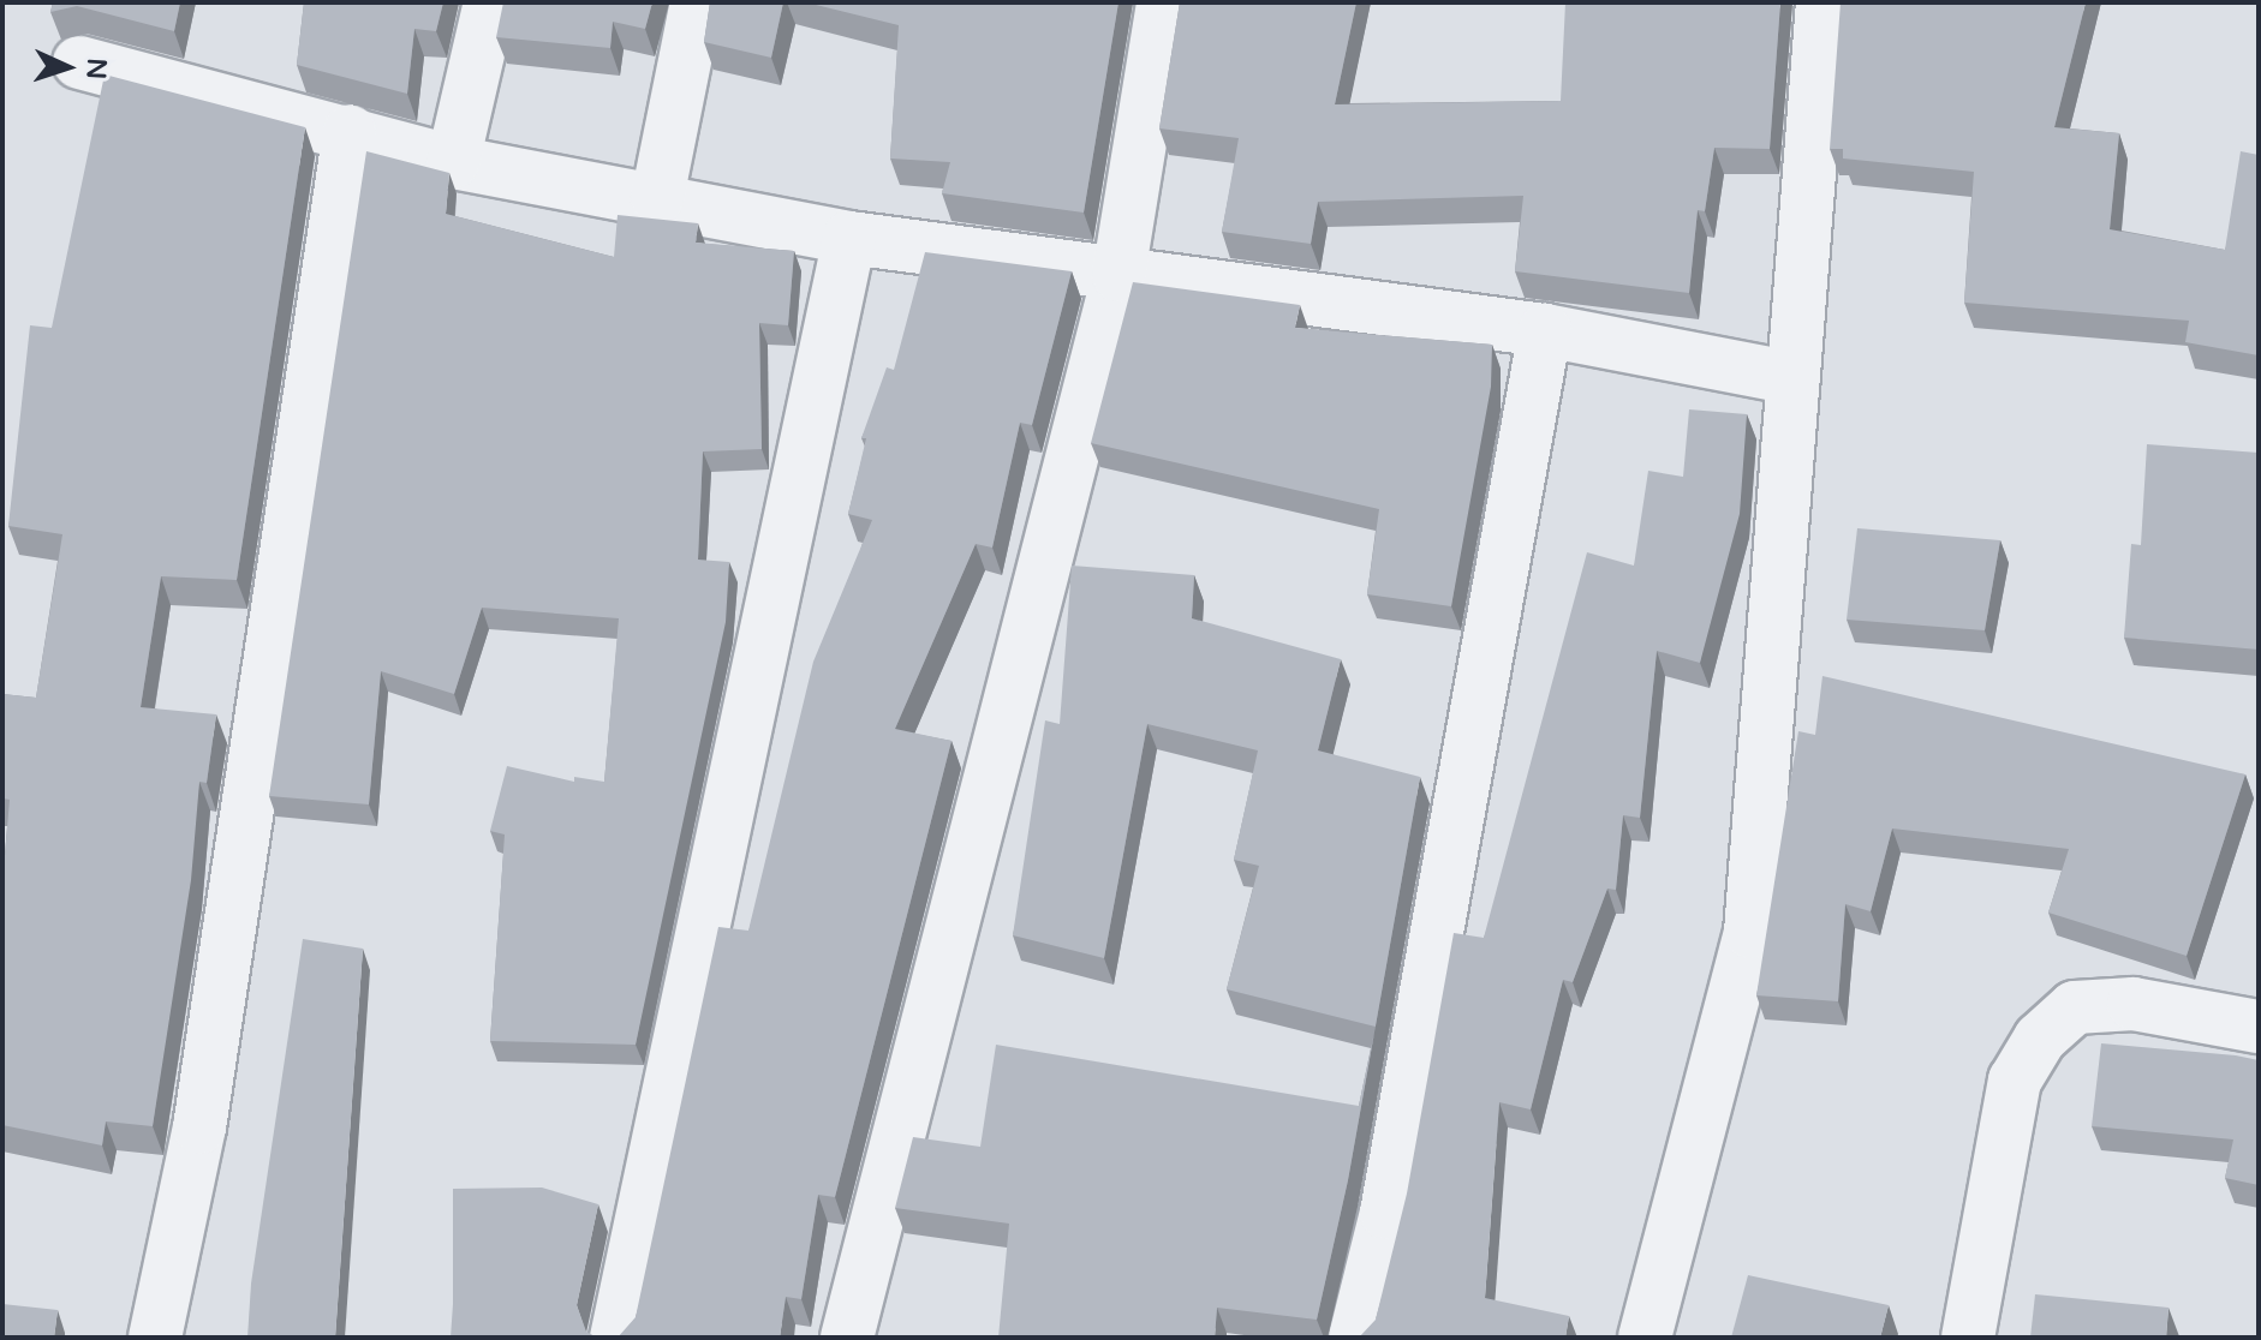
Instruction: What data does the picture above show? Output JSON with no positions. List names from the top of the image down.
{
  "north": "right"
}
